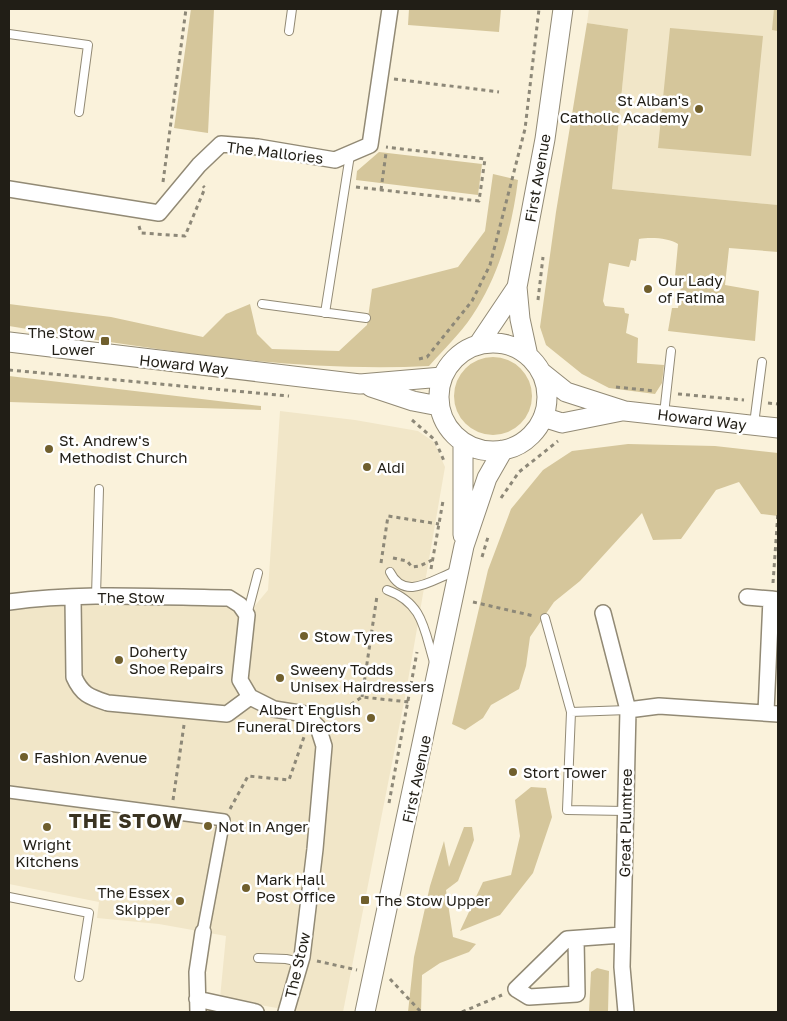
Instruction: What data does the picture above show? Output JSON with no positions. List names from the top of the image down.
{
  "streets": {
    "street": [
      "The Mallories",
      "First Avenue",
      "Howard Way",
      "The Stow",
      "Great Plumtree"
    ]
  },
  "crossings": [
    ["First Avenue", "Howard Way"]
  ],
  "districts": ["THE STOW"],
  "places": {
    "other": [
      "St Alban's Catholic Academy",
      "Our Lady of Fatima",
      "St. Andrew's Methodist Church",
      "Aldi",
      "Stow Tyres",
      "Doherty Shoe Repairs",
      "Sweeny Todds Unisex Hairdressers",
      "Albert English Funeral Directors",
      "Fashion Avenue",
      "Stort Tower",
      "Not in Anger",
      "Wright Kitchens",
      "Mark Hall Post Office",
      "The Essex Skipper"
    ],
    "transit": ["The Stow Lower", "The Stow Upper"]
  }
}
